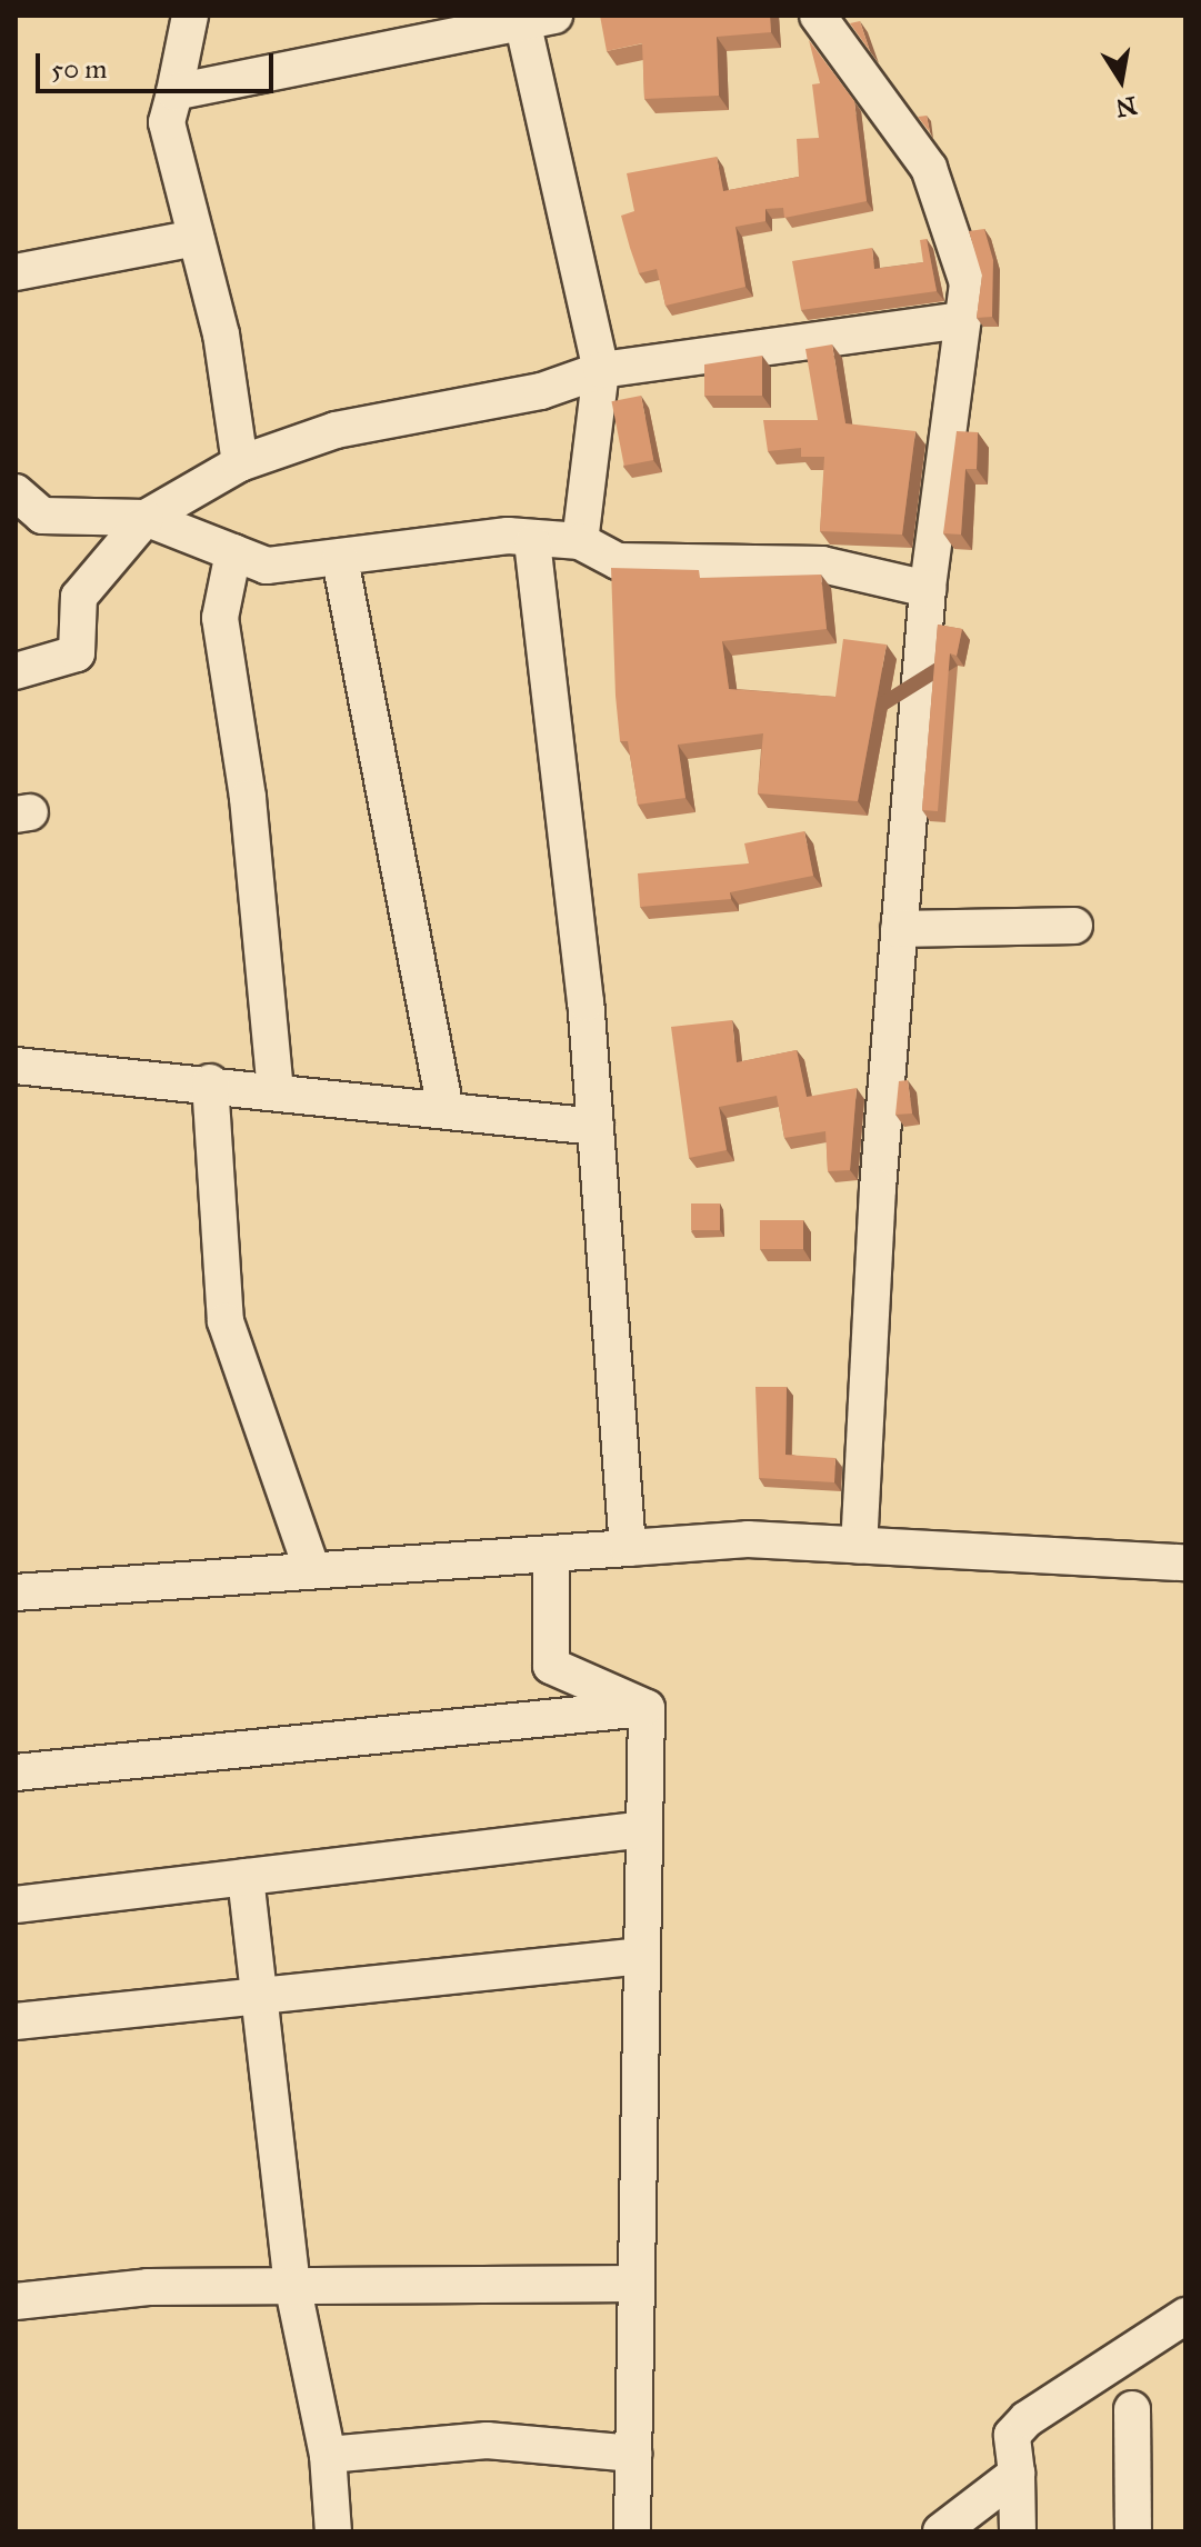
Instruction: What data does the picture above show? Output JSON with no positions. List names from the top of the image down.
{
  "scale_bar": "50 m",
  "north": "bottom"
}
